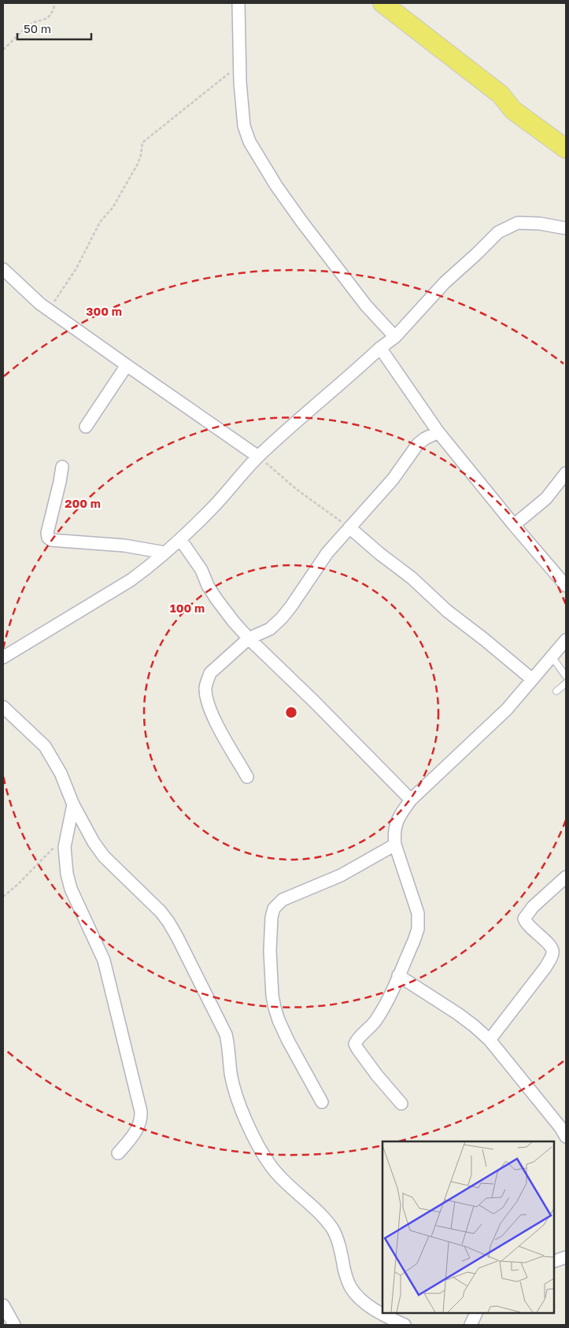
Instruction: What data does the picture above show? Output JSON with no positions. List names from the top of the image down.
{
  "scale_bar": "50 m",
  "rings": ["300 m", "200 m", "100 m"]
}
